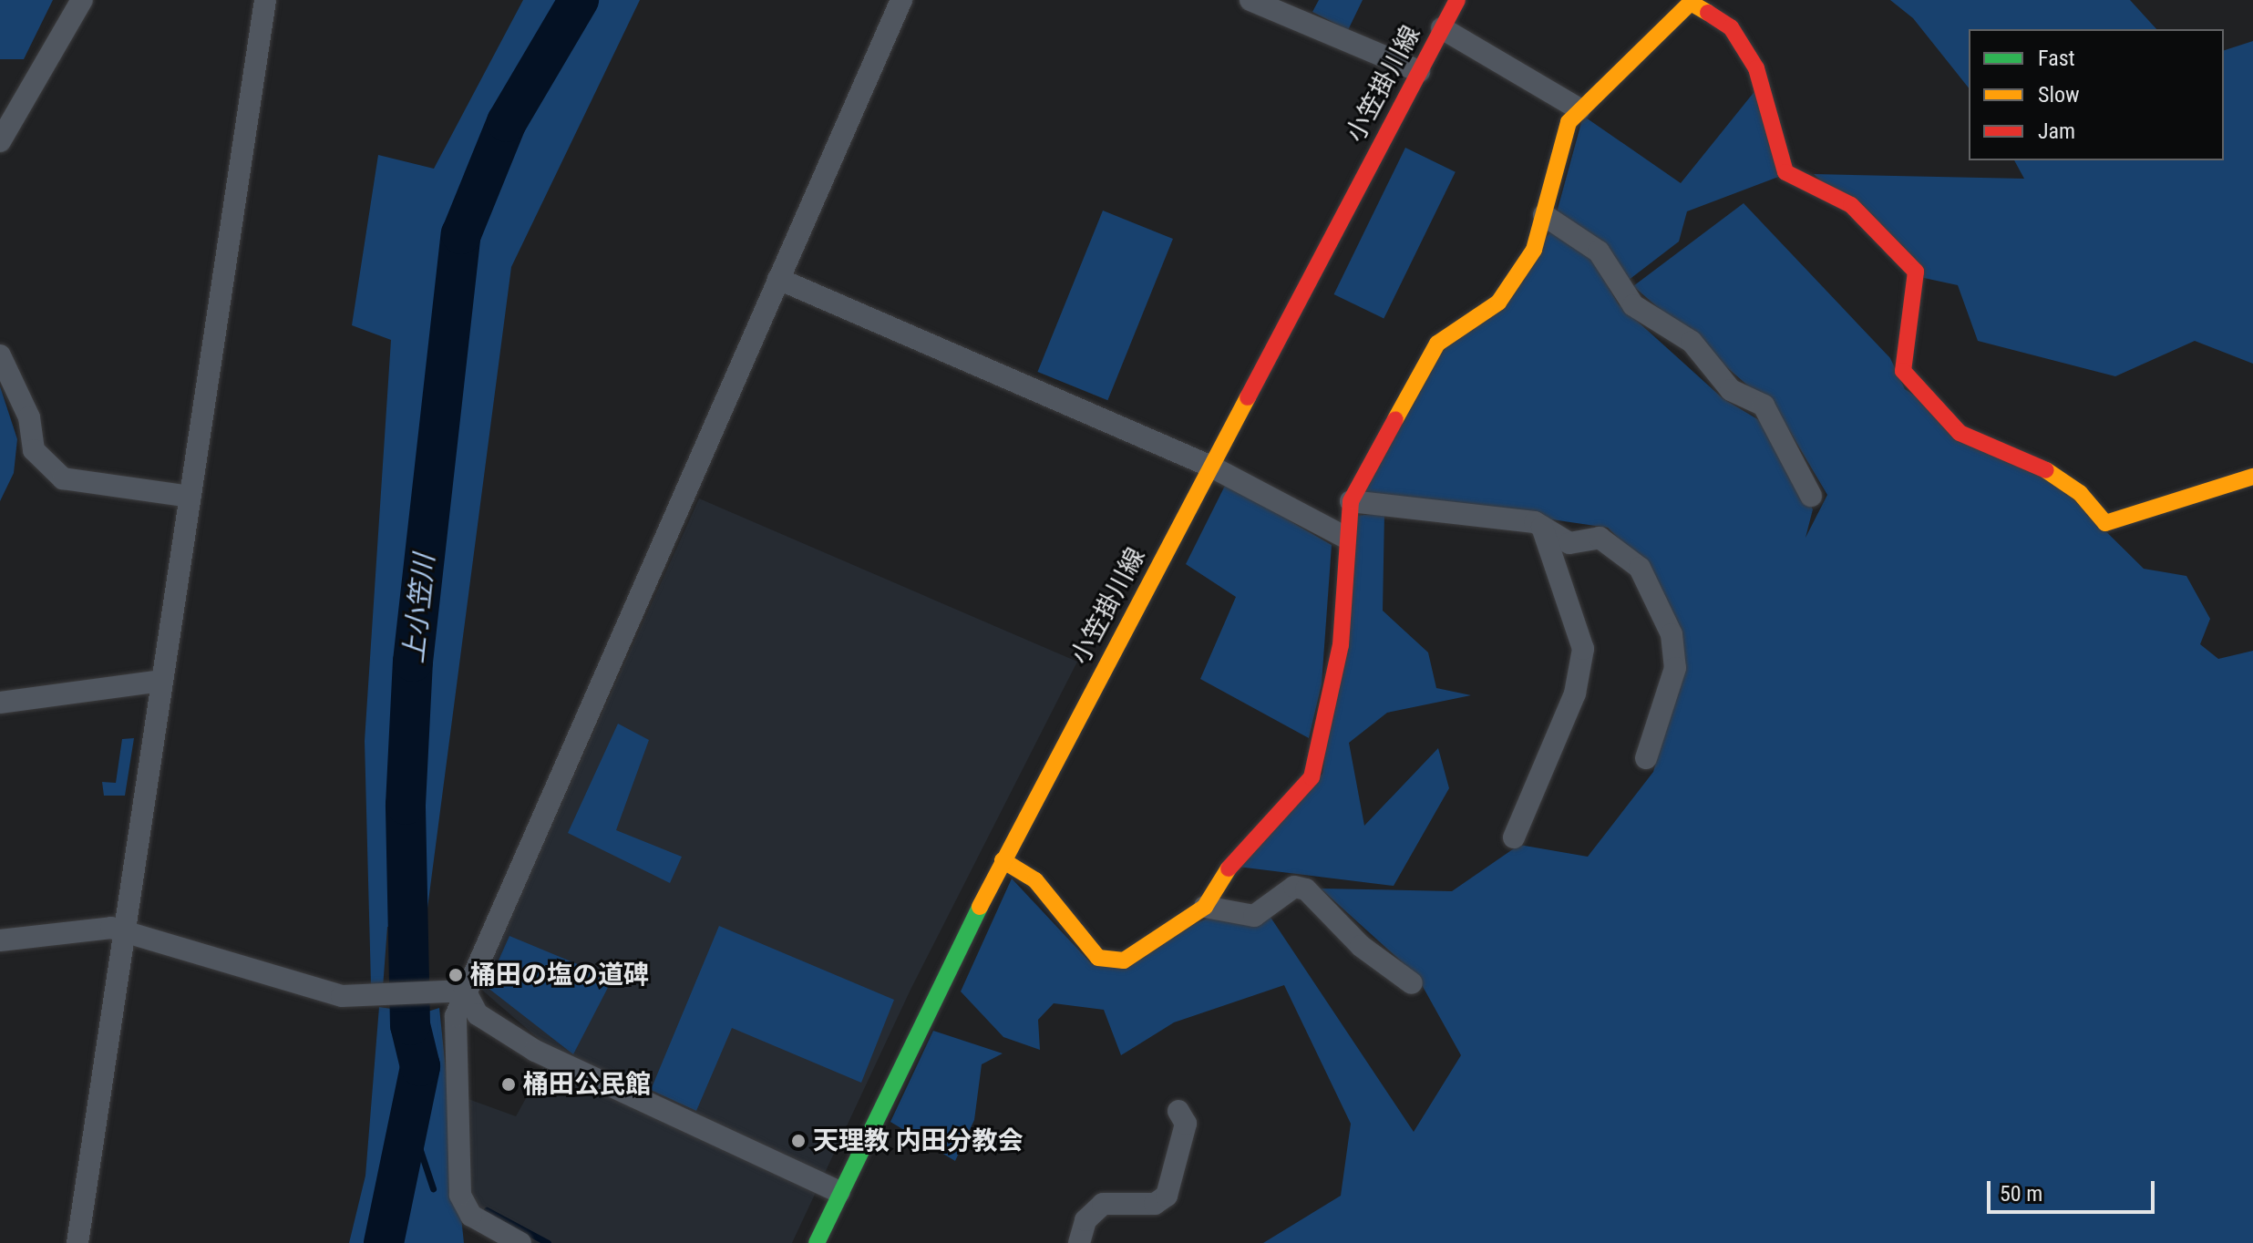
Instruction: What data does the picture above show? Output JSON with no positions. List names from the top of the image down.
{
  "streets": {
    "street": ["小笠掛川線"]
  },
  "water": ["上小笠川"],
  "places": ["桶田の塩の道碑", "桶田公民館", "天理教 内田分教会"],
  "legend": ["Fast", "Slow", "Jam"],
  "scale_bar": "50 m"
}
